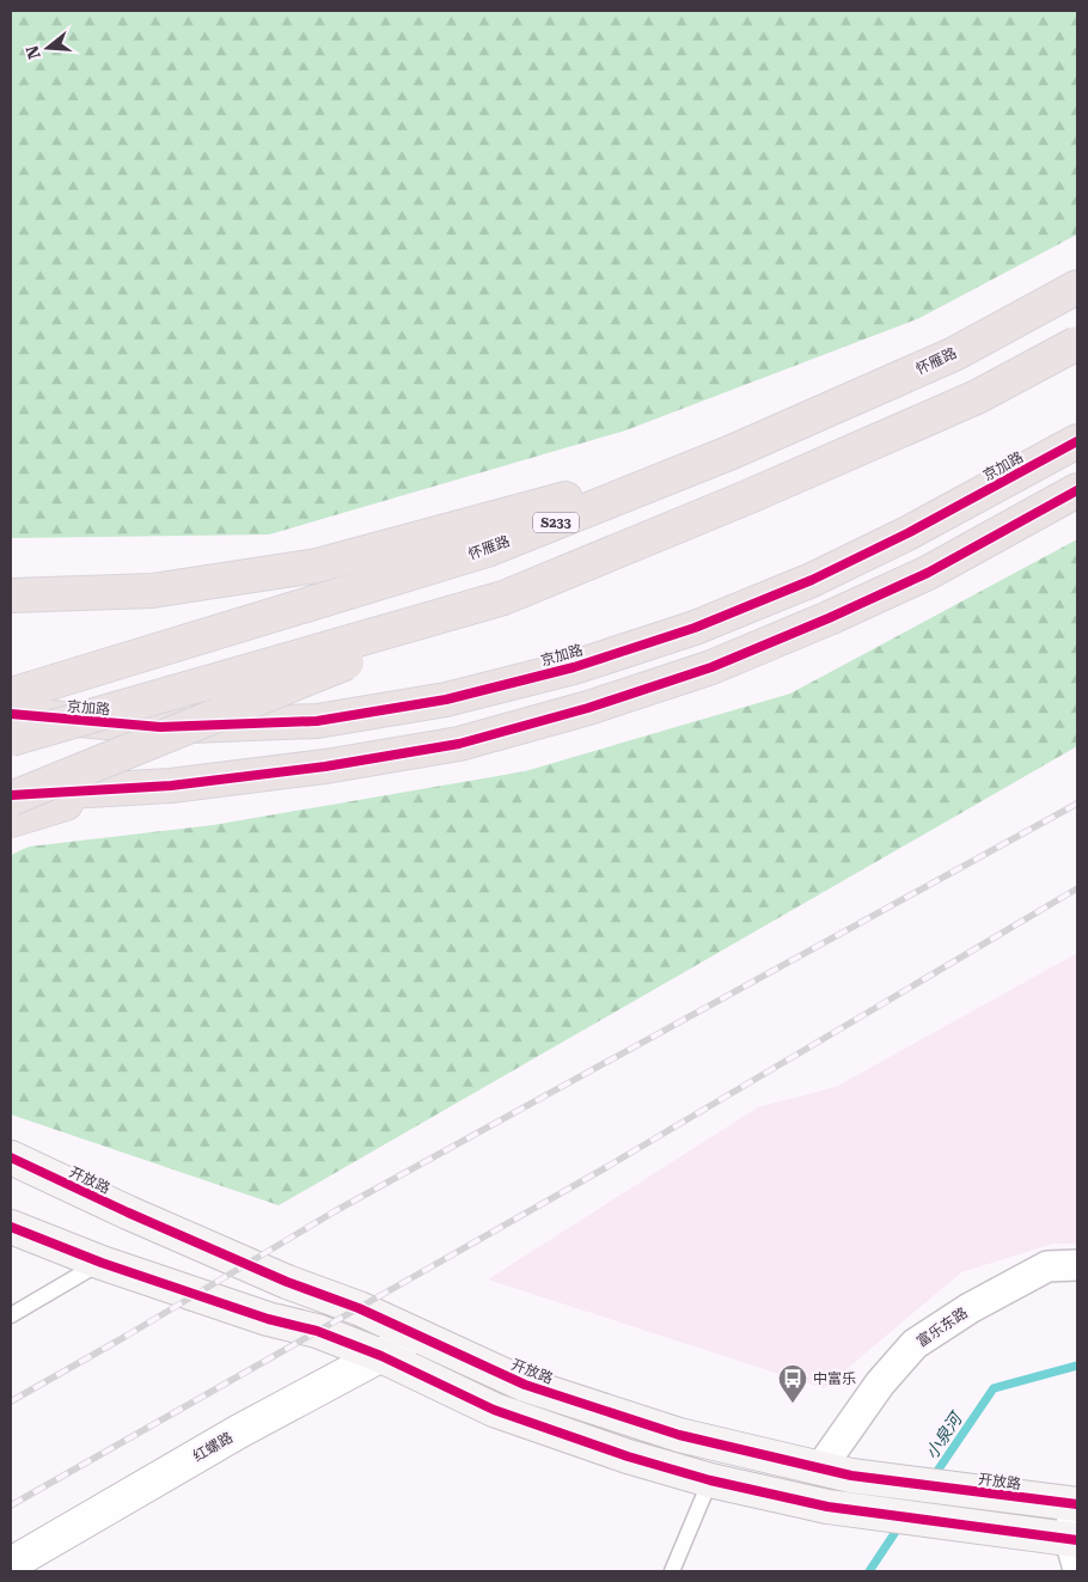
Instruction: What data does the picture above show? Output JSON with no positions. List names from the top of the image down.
{
  "streets": {
    "highway": ["怀雁路", "京加路", "S233"],
    "main road": ["开放路"],
    "street": ["富乐东路", "红螺路"]
  },
  "crossings": [
    ["开放路", "富乐东路"],
    ["开放路", "红螺路"]
  ],
  "water": ["小泉河"],
  "places": {
    "bus stop": ["中富乐"]
  },
  "north": "left"
}
